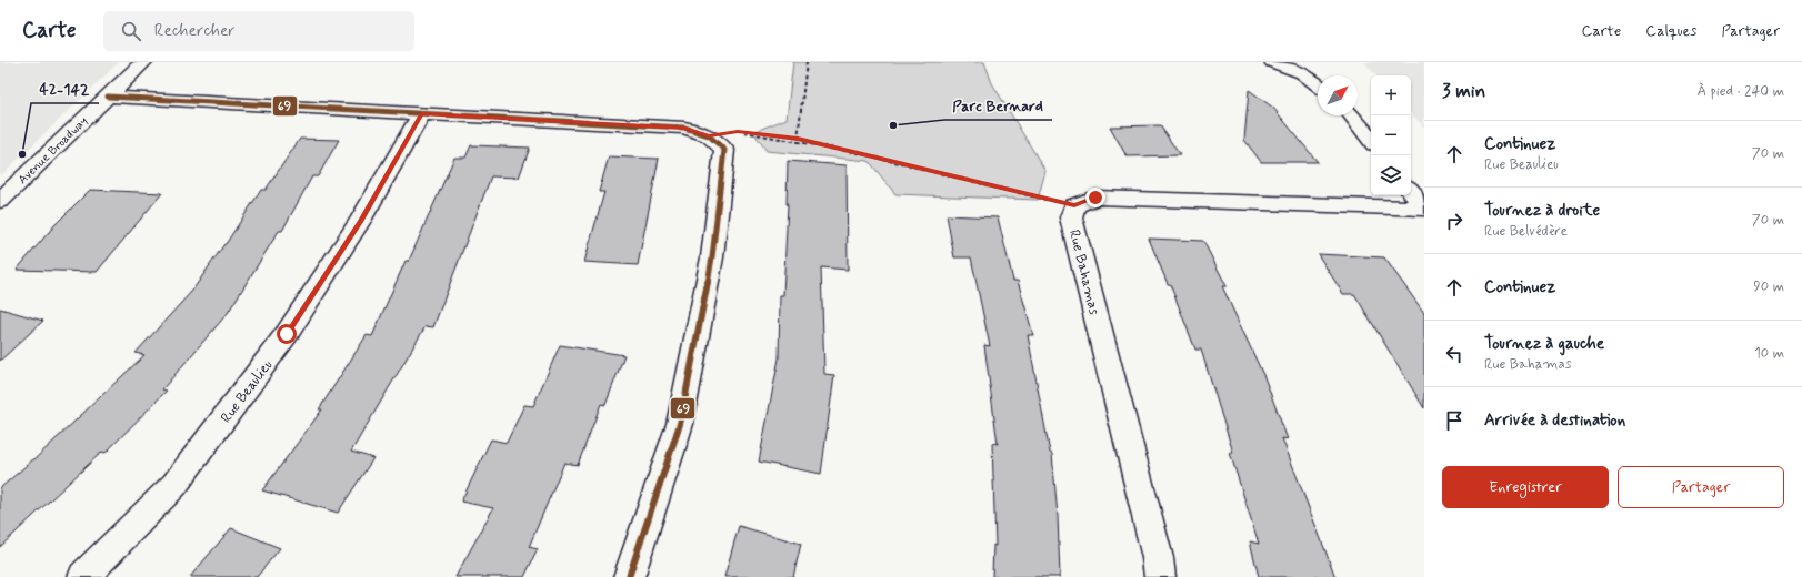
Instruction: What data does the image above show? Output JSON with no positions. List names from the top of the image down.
{
  "streets": {
    "street": ["Avenue Broadway", "Rue Bahamas", "Rue Beaulieu"]
  },
  "places": ["Parc Bernard", "42-142"],
  "lines": ["transit line 69"],
  "north": "top right",
  "page": {
    "header": "Carte",
    "search": "Rechercher",
    "nav": ["Carte", "Calques", "Partager"],
    "heading": ["3 min", "À pied · 240 m"],
    "map_buttons": ["+", "−"],
    "list": [
      ["Continuez", "Rue Beaulieu", "70 m"],
      ["Tournez à droite", "Rue Belvédère", "70 m"],
      ["Continuez", "90 m"],
      ["Tournez à gauche", "Rue Bahamas", "10 m"],
      "Arrivée à destination"
    ],
    "buttons": ["Enregistrer", "Partager"]
  }
}
